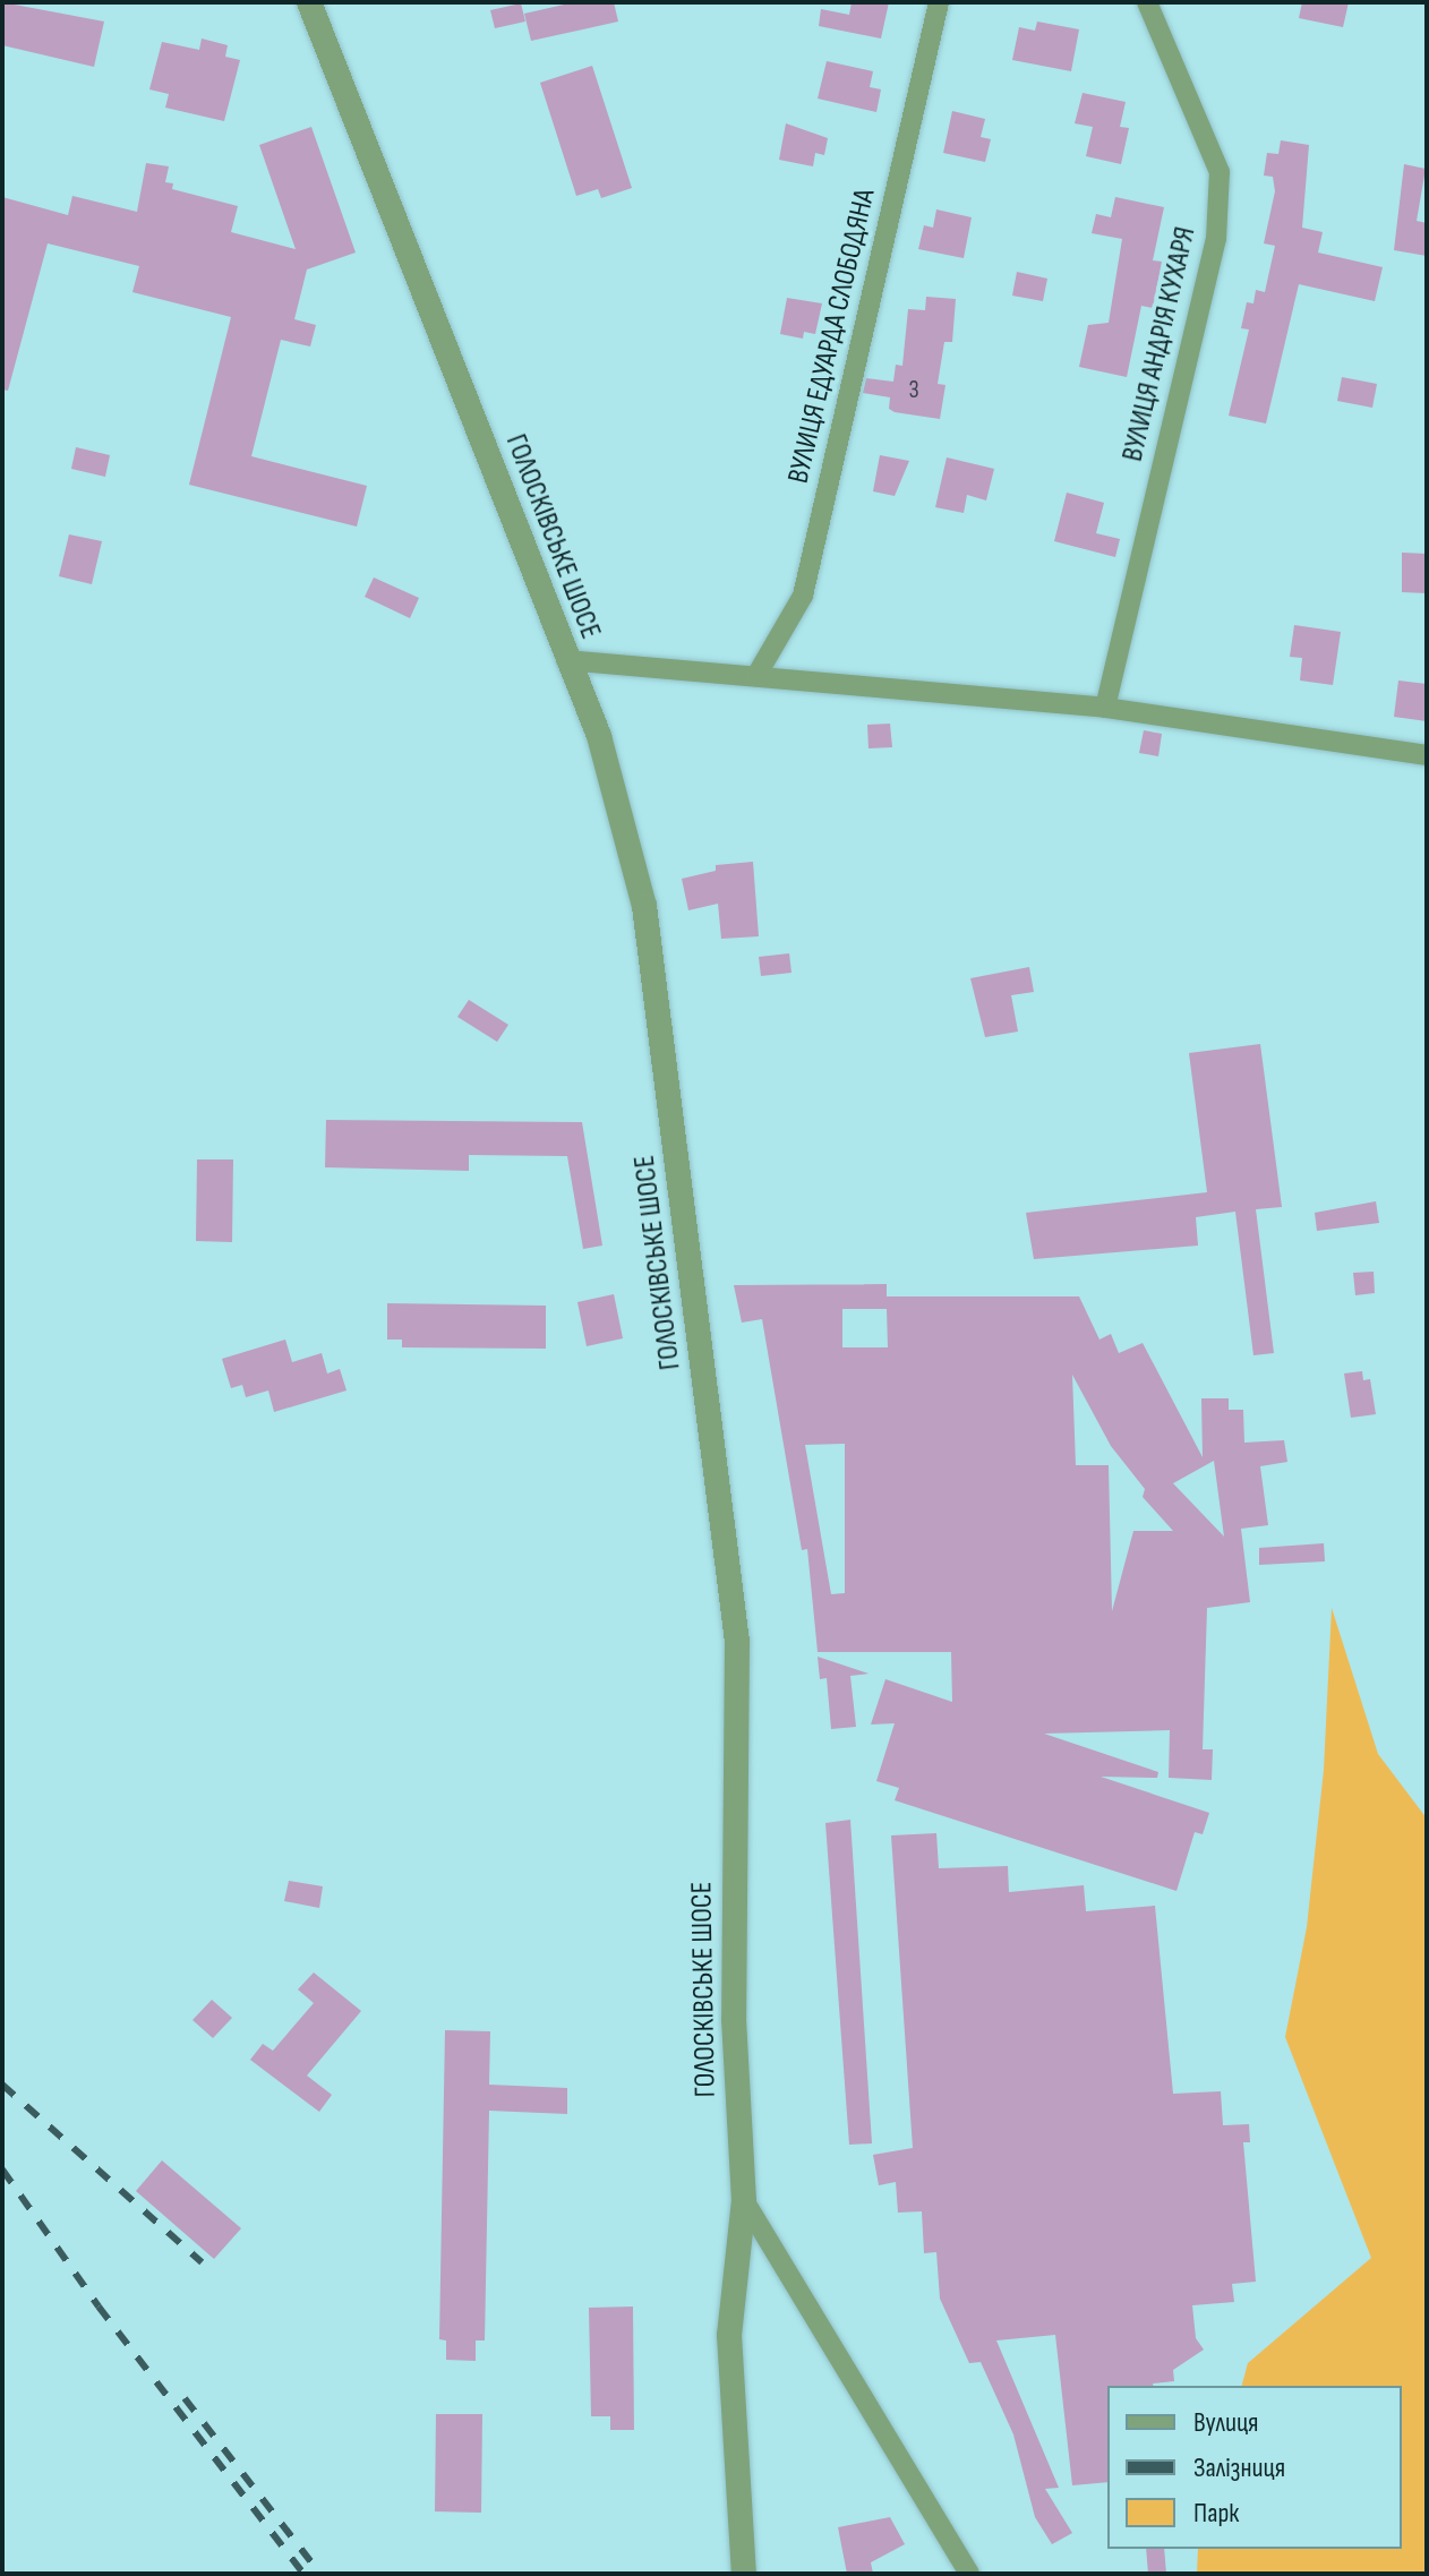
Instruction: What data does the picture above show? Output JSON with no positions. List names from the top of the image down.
{
  "streets": {
    "street": ["ВУЛИЦЯ ЕДУАРДА СЛОБОДЯНА", "ВУЛИЦЯ АНДРІЯ КУХАРЯ", "ГОЛОСКІВСЬКЕ ШОСЕ"]
  },
  "house_numbers": ["3"],
  "legend": ["Вулиця", "Залізниця", "Парк"]
}
